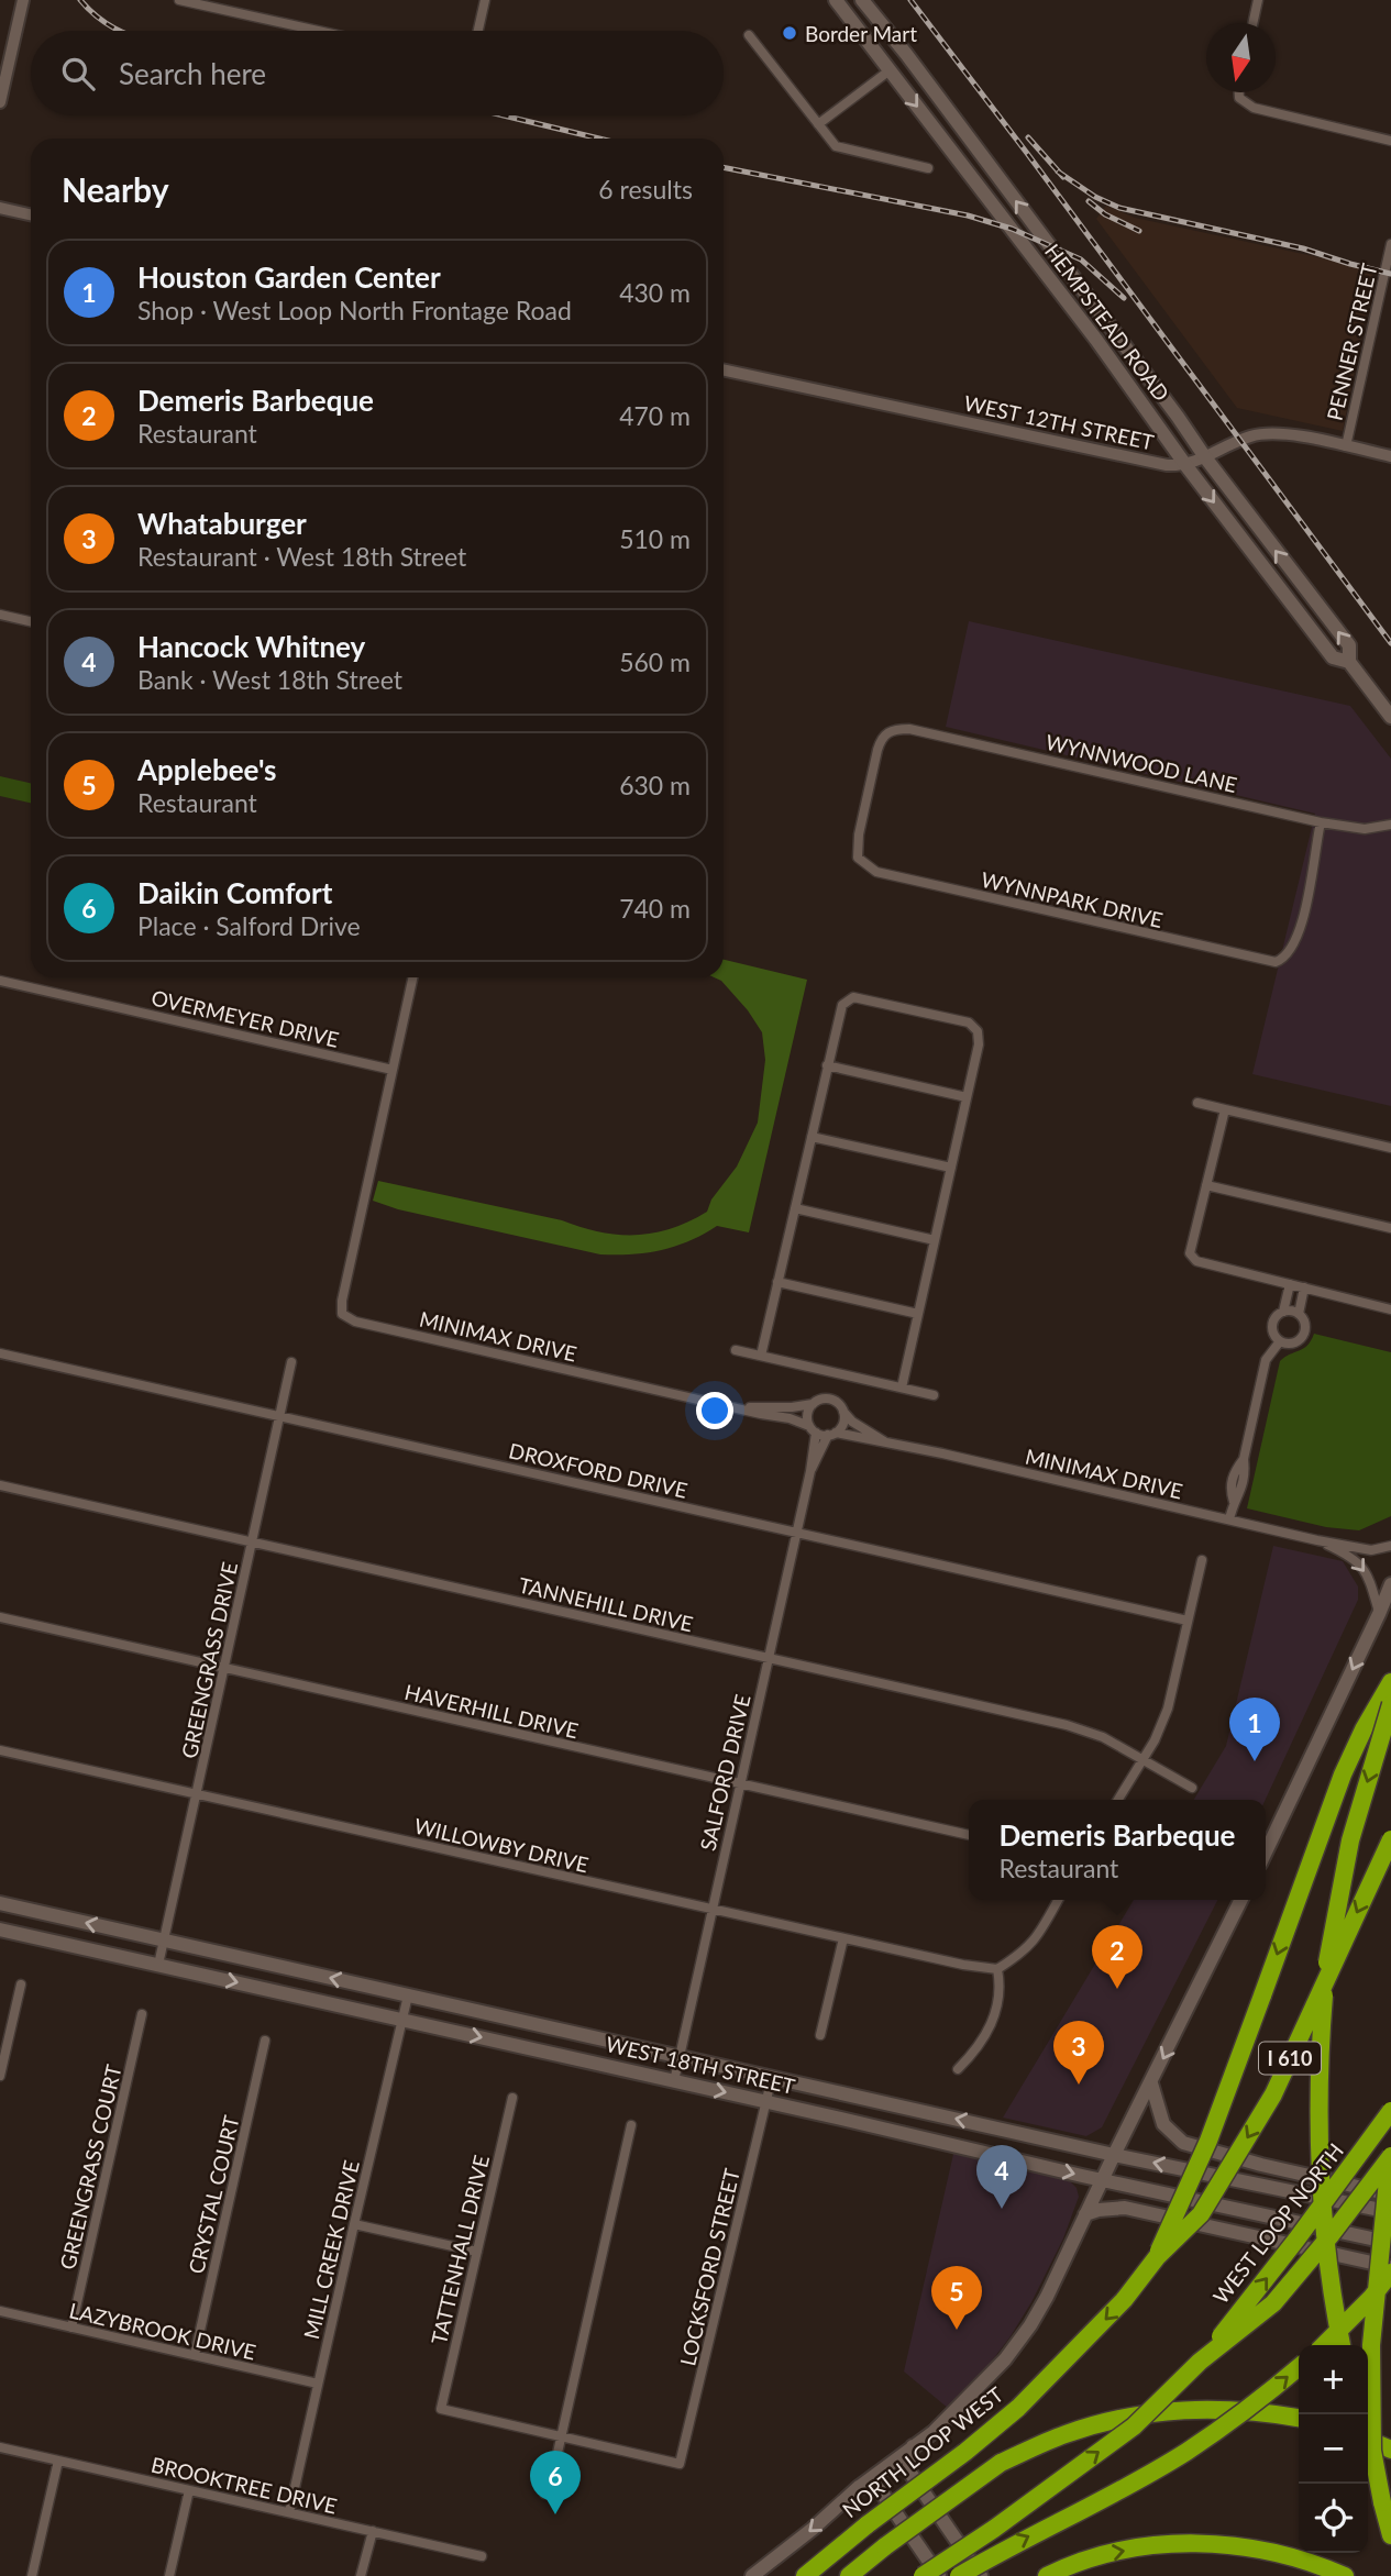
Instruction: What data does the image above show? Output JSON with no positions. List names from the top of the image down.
{
  "streets": {
    "highway": ["I 610", "WEST LOOP NORTH", "NORTH LOOP WEST"],
    "main road": ["HEMPSTEAD ROAD", "WEST 18TH STREET"],
    "street": [
      "PENNER STREET",
      "WEST 12TH STREET",
      "WYNNWOOD LANE",
      "WYNNPARK DRIVE",
      "OVERMEYER DRIVE",
      "MINIMAX DRIVE",
      "DROXFORD DRIVE",
      "TANNEHILL DRIVE",
      "GREENGRASS DRIVE",
      "HAVERHILL DRIVE",
      "SALFORD DRIVE",
      "WILLOWBY DRIVE",
      "GREENGRASS COURT",
      "CRYSTAL COURT",
      "MILL CREEK DRIVE",
      "TATTENHALL DRIVE",
      "LOCKSFORD STREET",
      "LAZYBROOK DRIVE",
      "BROOKTREE DRIVE"
    ]
  },
  "crossings": [
    ["HEMPSTEAD ROAD", "WEST 12TH STREET"],
    ["WYNNWOOD LANE", "WYNNPARK DRIVE"],
    ["OVERMEYER DRIVE", "MINIMAX DRIVE"],
    ["MINIMAX DRIVE", "SALFORD DRIVE"],
    ["DROXFORD DRIVE", "GREENGRASS DRIVE"],
    ["DROXFORD DRIVE", "SALFORD DRIVE"],
    ["TANNEHILL DRIVE", "GREENGRASS DRIVE"],
    ["TANNEHILL DRIVE", "SALFORD DRIVE"],
    ["GREENGRASS DRIVE", "HAVERHILL DRIVE"],
    ["GREENGRASS DRIVE", "WILLOWBY DRIVE"],
    ["GREENGRASS DRIVE", "WEST 18TH STREET"],
    ["HAVERHILL DRIVE", "SALFORD DRIVE"],
    ["SALFORD DRIVE", "WILLOWBY DRIVE"],
    ["SALFORD DRIVE", "WEST 18TH STREET"],
    ["I 610", "NORTH LOOP WEST"],
    ["WEST 18TH STREET", "MILL CREEK DRIVE"],
    ["WEST 18TH STREET", "LOCKSFORD STREET"],
    ["GREENGRASS COURT", "LAZYBROOK DRIVE"],
    ["CRYSTAL COURT", "LAZYBROOK DRIVE"],
    ["MILL CREEK DRIVE", "LAZYBROOK DRIVE"],
    ["MILL CREEK DRIVE", "BROOKTREE DRIVE"],
    ["TATTENHALL DRIVE", "LOCKSFORD STREET"]
  ],
  "places": ["Border Mart"],
  "north": "bottom",
  "page": {
    "search": "Search here",
    "heading": ["Nearby", "6 results"],
    "list": [
      {
        "mark": "1",
        "name": "Houston Garden Center",
        "note": "Shop · West Loop North Frontage Road",
        "value": "430 m"
      },
      {
        "mark": "2",
        "name": "Demeris Barbeque",
        "note": "Restaurant",
        "value": "470 m"
      },
      {
        "mark": "3",
        "name": "Whataburger",
        "note": "Restaurant · West 18th Street",
        "value": "510 m"
      },
      {
        "mark": "4",
        "name": "Hancock Whitney",
        "note": "Bank · West 18th Street",
        "value": "560 m"
      },
      {
        "mark": "5",
        "name": "Applebee's",
        "note": "Restaurant",
        "value": "630 m"
      },
      {
        "mark": "6",
        "name": "Daikin Comfort",
        "note": "Place · Salford Drive",
        "value": "740 m"
      }
    ],
    "pins": [
      "1",
      "2",
      "3",
      "4",
      "5",
      "6"
    ],
    "popup": ["Demeris Barbeque", "Restaurant"],
    "map_buttons": ["+", "−"]
  }
}
